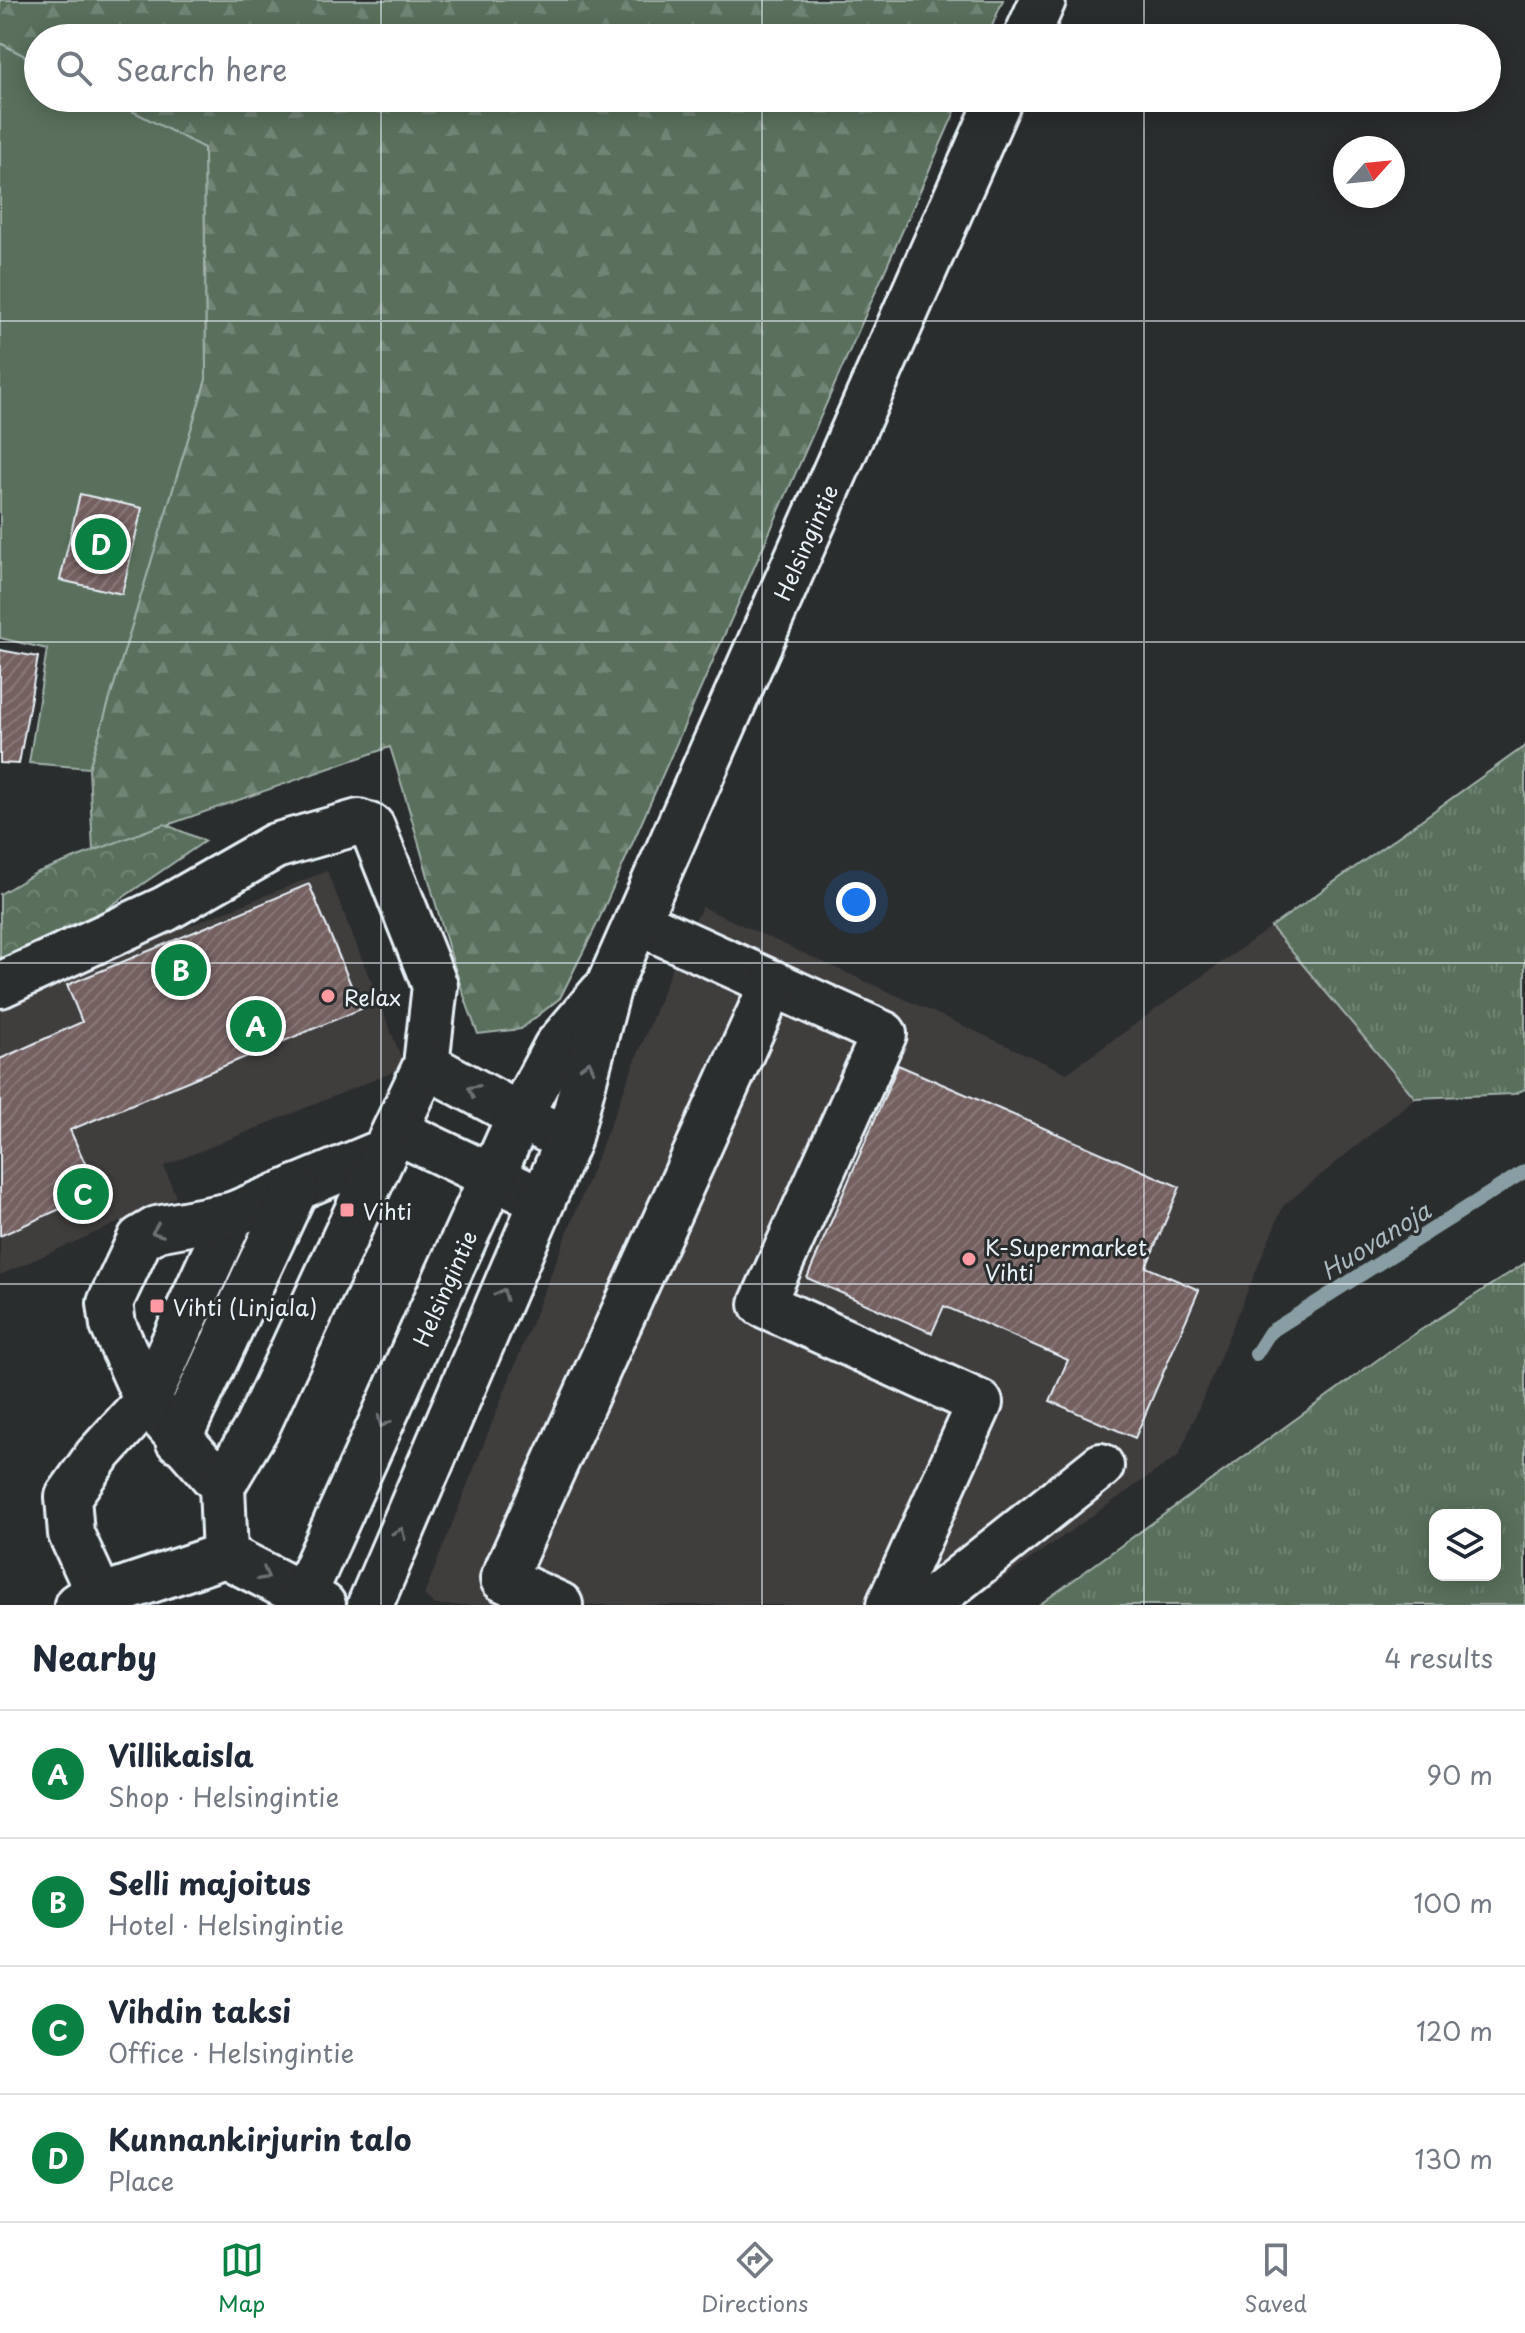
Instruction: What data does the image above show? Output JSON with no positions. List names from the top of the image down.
{
  "streets": {
    "street": ["Helsingintie"]
  },
  "water": ["Huovanoja"],
  "places": {
    "other": ["Relax", "K-Supermarket Vihti"],
    "transit": ["Vihti", "Vihti (Linjala)"]
  },
  "north": "top right",
  "page": {
    "search": "Search here",
    "pins": [
      "D",
      "B",
      "A",
      "C"
    ],
    "heading": ["Nearby", "4 results"],
    "list": [
      {
        "mark": "A",
        "name": "Villikaisla",
        "note": "Shop · Helsingintie",
        "value": "90 m"
      },
      {
        "mark": "B",
        "name": "Selli majoitus",
        "note": "Hotel · Helsingintie",
        "value": "100 m"
      },
      {
        "mark": "C",
        "name": "Vihdin taksi",
        "note": "Office · Helsingintie",
        "value": "120 m"
      },
      {
        "mark": "D",
        "name": "Kunnankirjurin talo",
        "note": "Place",
        "value": "130 m"
      }
    ],
    "nav": ["Map", "Directions", "Saved"]
  }
}
